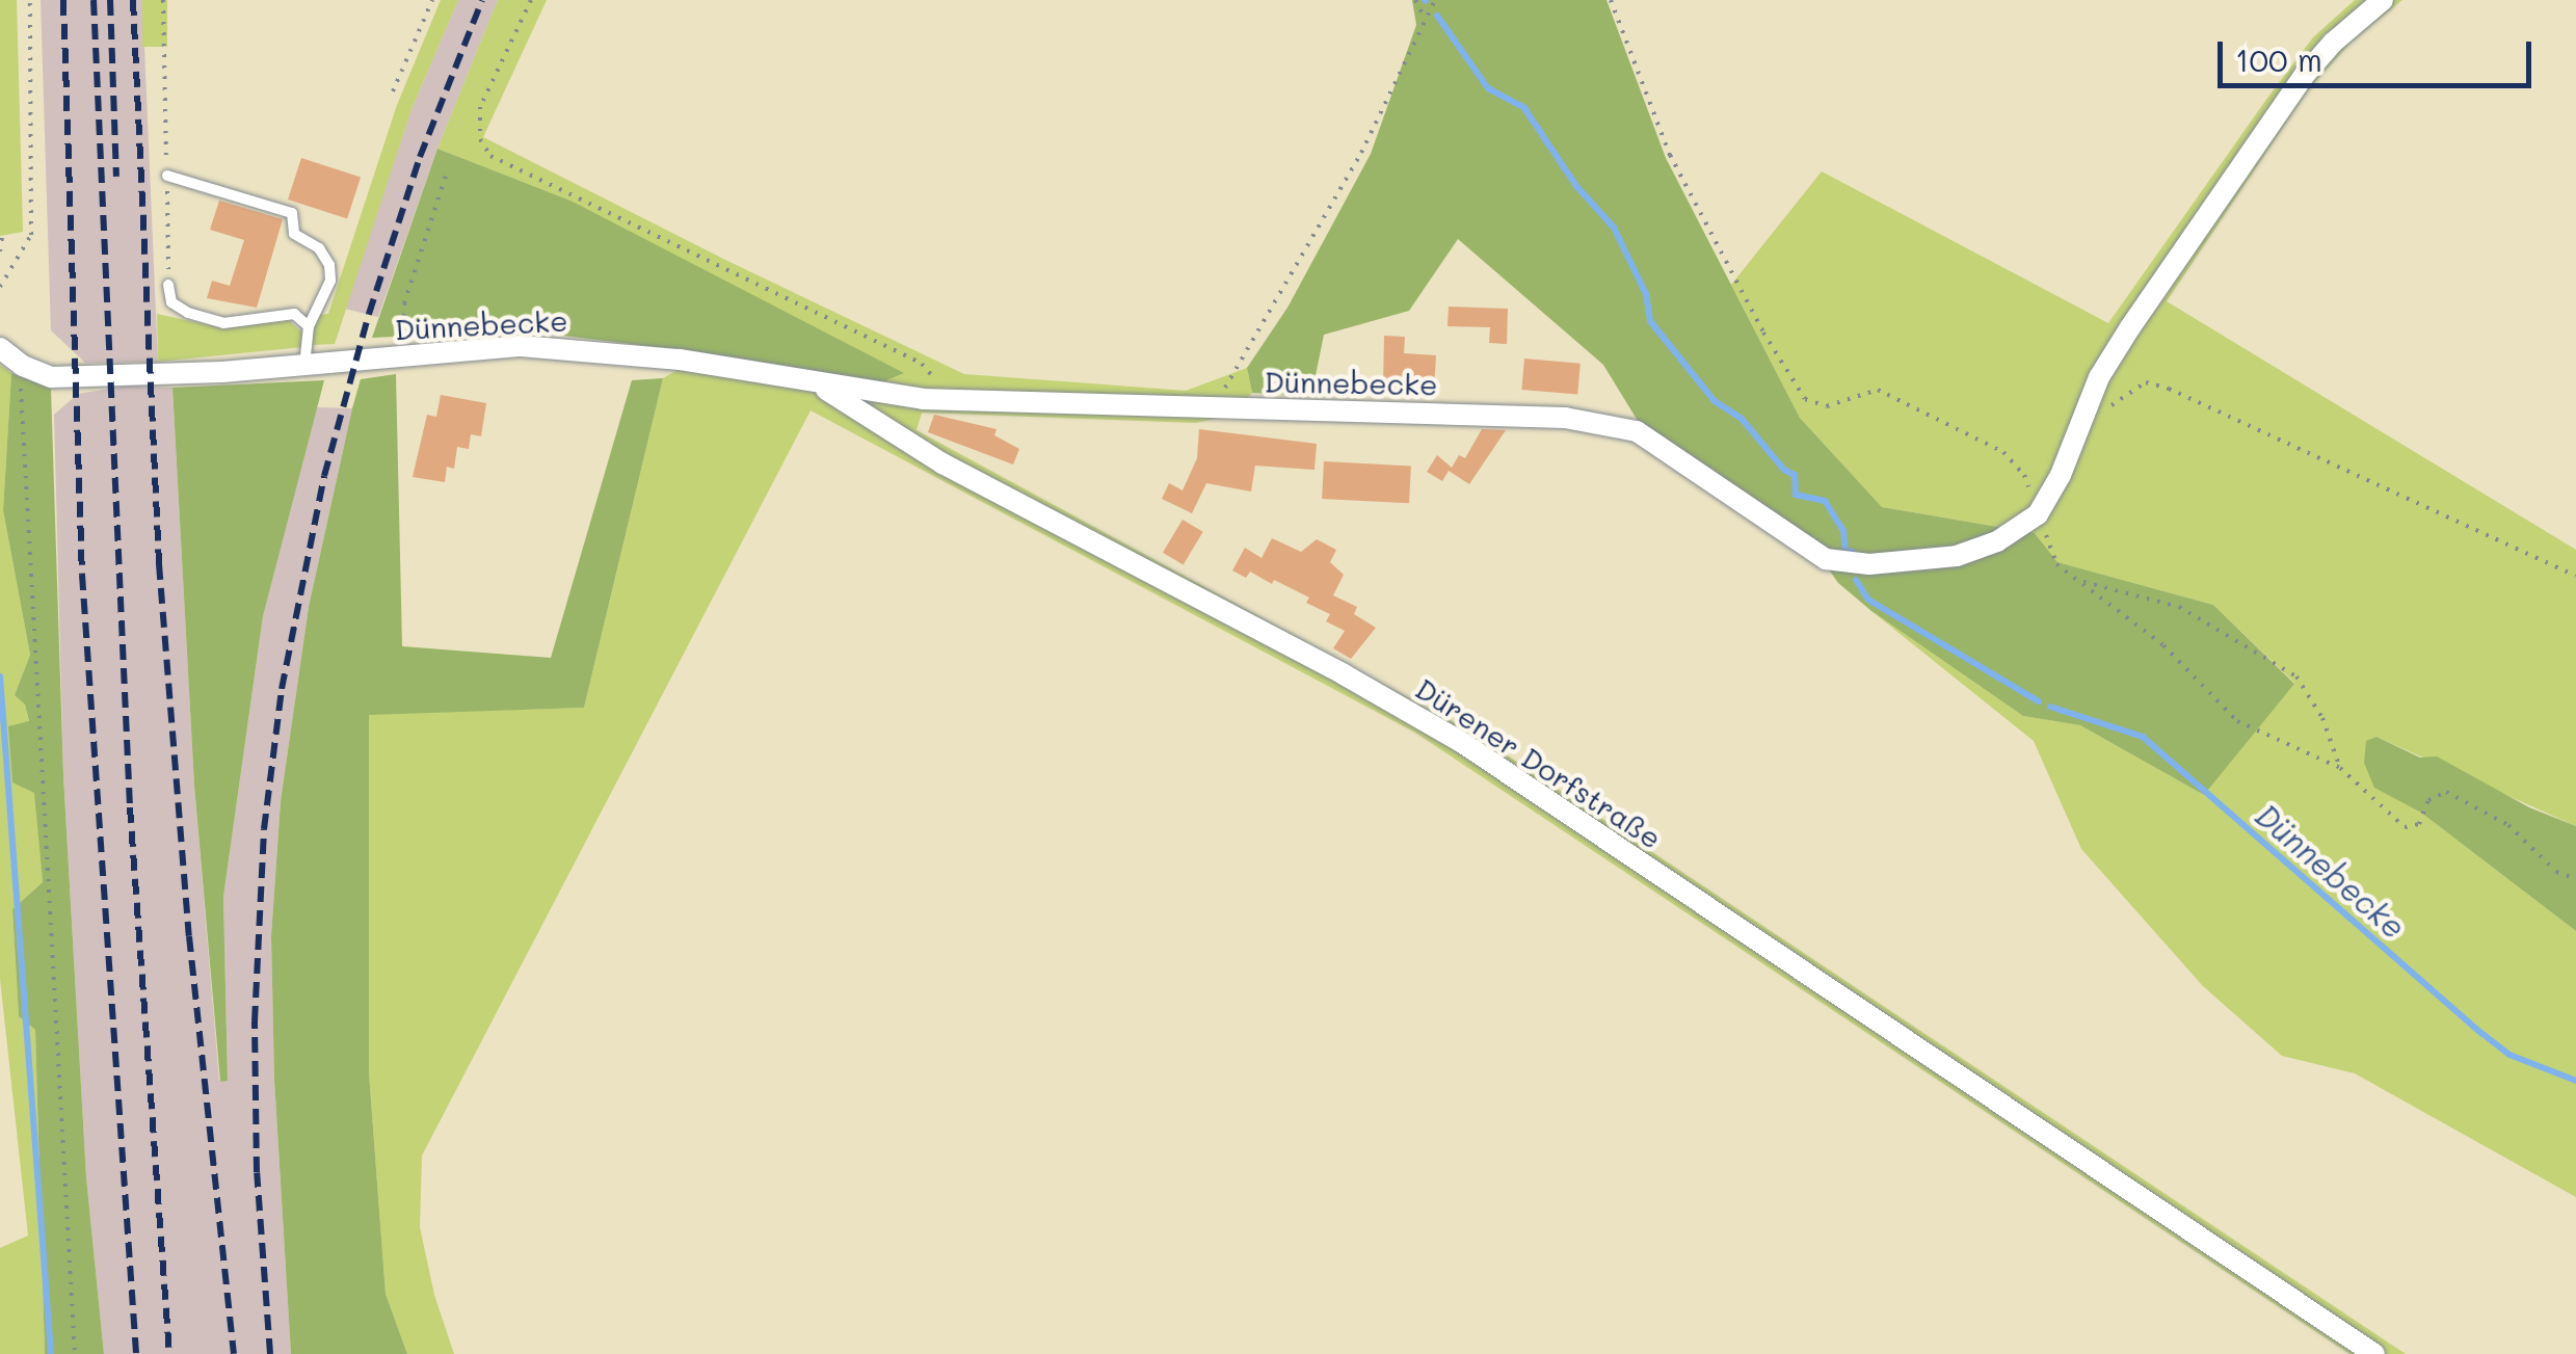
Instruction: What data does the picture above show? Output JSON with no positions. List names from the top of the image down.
{
  "streets": {
    "street": ["Dünnebecke", "Dürener Dorfstraße"]
  },
  "crossings": [
    ["Dünnebecke", "Dürener Dorfstraße"]
  ],
  "water": ["Dünnebecke"],
  "scale_bar": "100 m"
}
